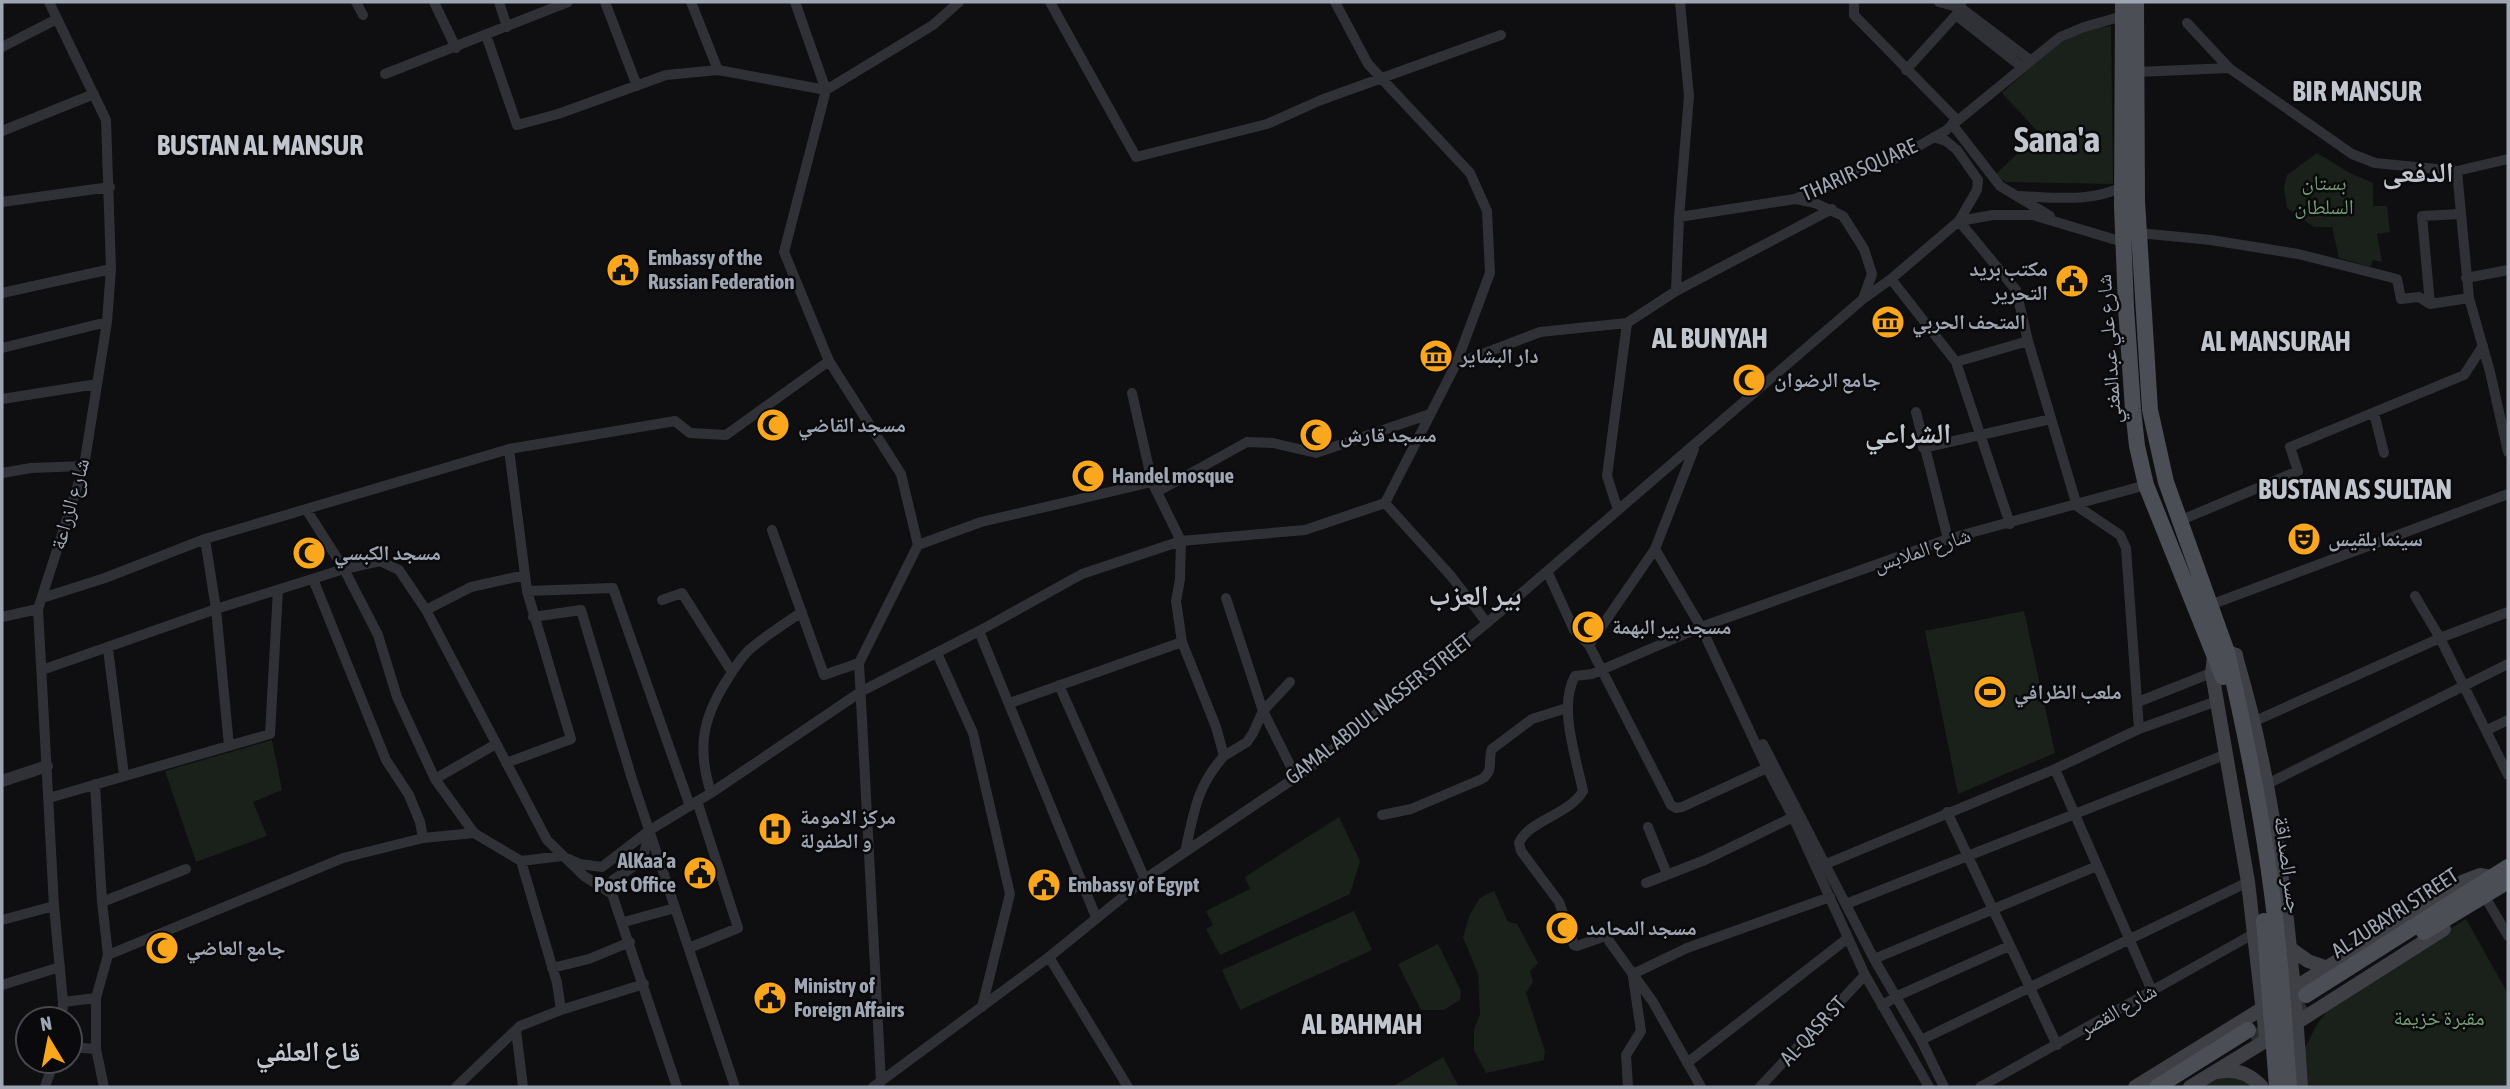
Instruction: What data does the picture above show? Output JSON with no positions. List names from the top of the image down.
{
  "streets": {
    "main road": ["شارع علي عبدالمغني", "جسر الصداقة", "AL ZUBAYRI STREET"],
    "street": [
      "THARIR SQUARE",
      "شارع الزراعة",
      "شارع الملابس",
      "GAMAL ABDUL NASSER STREET",
      "شارع القصر",
      "AL-QASR ST"
    ]
  },
  "crossings": [
    ["THARIR SQUARE", "شارع علي عبدالمغني"],
    ["شارع علي عبدالمغني", "شارع الملابس"],
    ["شارع علي عبدالمغني", "جسر الصداقة"]
  ],
  "districts": [
    "BIR MANSUR",
    "Sana'a",
    "BUSTAN AL MANSUR",
    "الدفعى",
    "AL BUNYAH",
    "AL MANSURAH",
    "الشراعي",
    "BUSTAN AS SULTAN",
    "بير العزب",
    "AL BAHMAH",
    "قاع العلفي"
  ],
  "parks": ["بستان السلطان", "مقبرة خزيمة"],
  "places": {
    "public building": [
      "Embassy of the Russian Federation",
      "مكتب بريد التحرير",
      "AlKaa’a Post Office",
      "Embassy of Egypt",
      "Ministry of Foreign Affairs"
    ],
    "museum": ["المتحف الحربي", "دار البشاير"],
    "mosque": [
      "جامع الرضوان",
      "مسجد القاضي",
      "مسجد قارش",
      "Handel mosque",
      "مسجد الكبسي",
      "مسجد بير البهمة",
      "مسجد المحامد",
      "جامع العاضي"
    ],
    "theatre": ["سينما بلقيس"],
    "sports": ["ملعب الظرافي"],
    "hospital": ["مركز الامومة و الطفولة"]
  },
  "north": "top"
}
